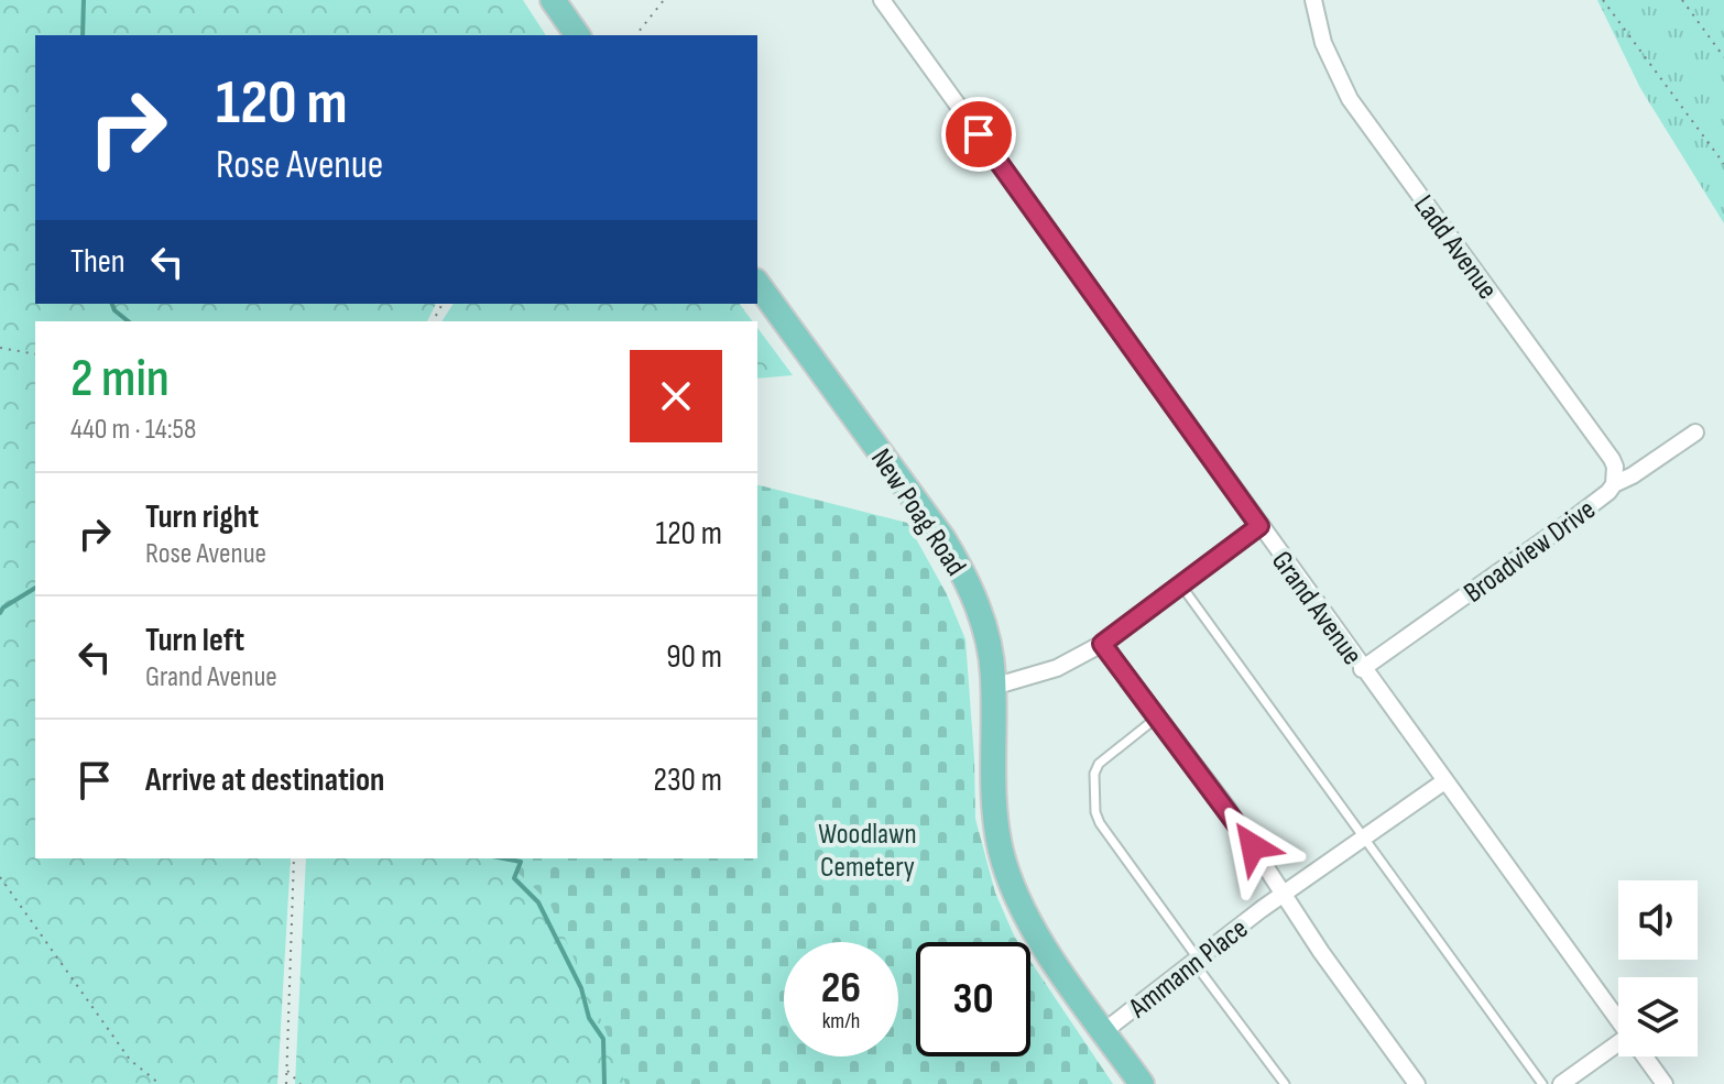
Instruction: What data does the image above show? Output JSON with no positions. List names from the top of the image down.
{
  "streets": {
    "main road": ["New Poag Road"],
    "street": [
      "Ladd Avenue",
      "Broadview Drive",
      "Grand Avenue",
      "Ammann Place"
    ]
  },
  "crossings": [
    ["Ladd Avenue", "Broadview Drive"],
    ["New Poag Road", "Ammann Place"],
    ["Broadview Drive", "Grand Avenue"],
    ["Grand Avenue", "Ammann Place"]
  ],
  "parks": ["Woodlawn Cemetery"],
  "page": {
    "turn": ["120 m", "Rose Avenue"],
    "then": "Then",
    "heading": ["2 min", "440 m · 14:58"],
    "list": [
      {
        "name": "Turn right",
        "note": "Rose Avenue",
        "value": "120 m"
      },
      {
        "name": "Turn left",
        "note": "Grand Avenue",
        "value": "90 m"
      },
      {
        "name": "Arrive at destination",
        "value": "230 m"
      }
    ],
    "speed": "26 km/h",
    "limit": "30"
  }
}
